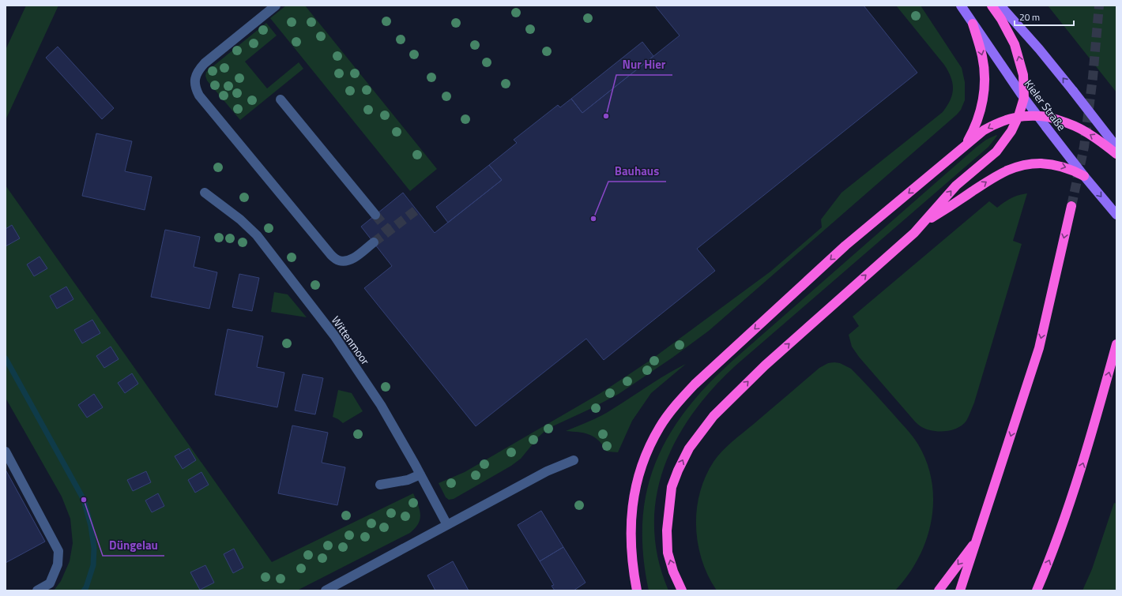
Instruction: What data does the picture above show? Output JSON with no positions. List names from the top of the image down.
{
  "streets": {
    "main road": ["Kieler Straße"],
    "street": ["Wittenmoor"]
  },
  "places": ["Nur Hier", "Bauhaus", "Düngelau"],
  "scale_bar": "20 m"
}
